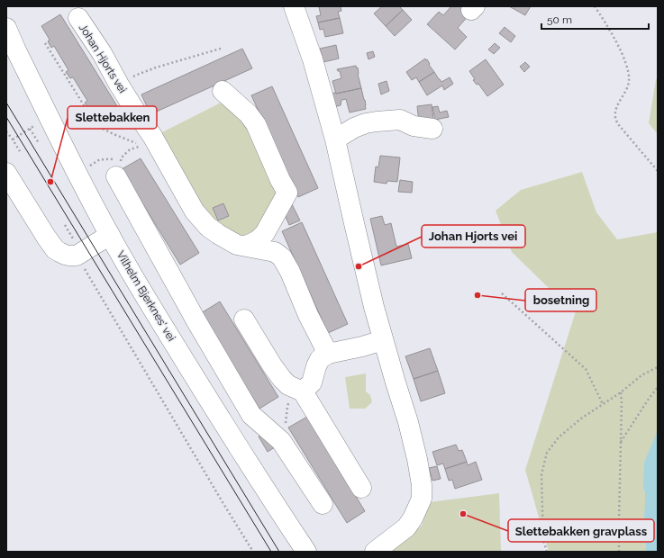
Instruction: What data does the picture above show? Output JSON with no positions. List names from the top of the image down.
{
  "streets": {
    "street": ["Johan Hjorts vei", "Vilhelm Bjerknes' vei"]
  },
  "places": [
    "Slettebakken",
    "Johan Hjorts vei",
    "bosetning",
    "Slettebakken gravplass"
  ],
  "scale_bar": "50 m"
}
